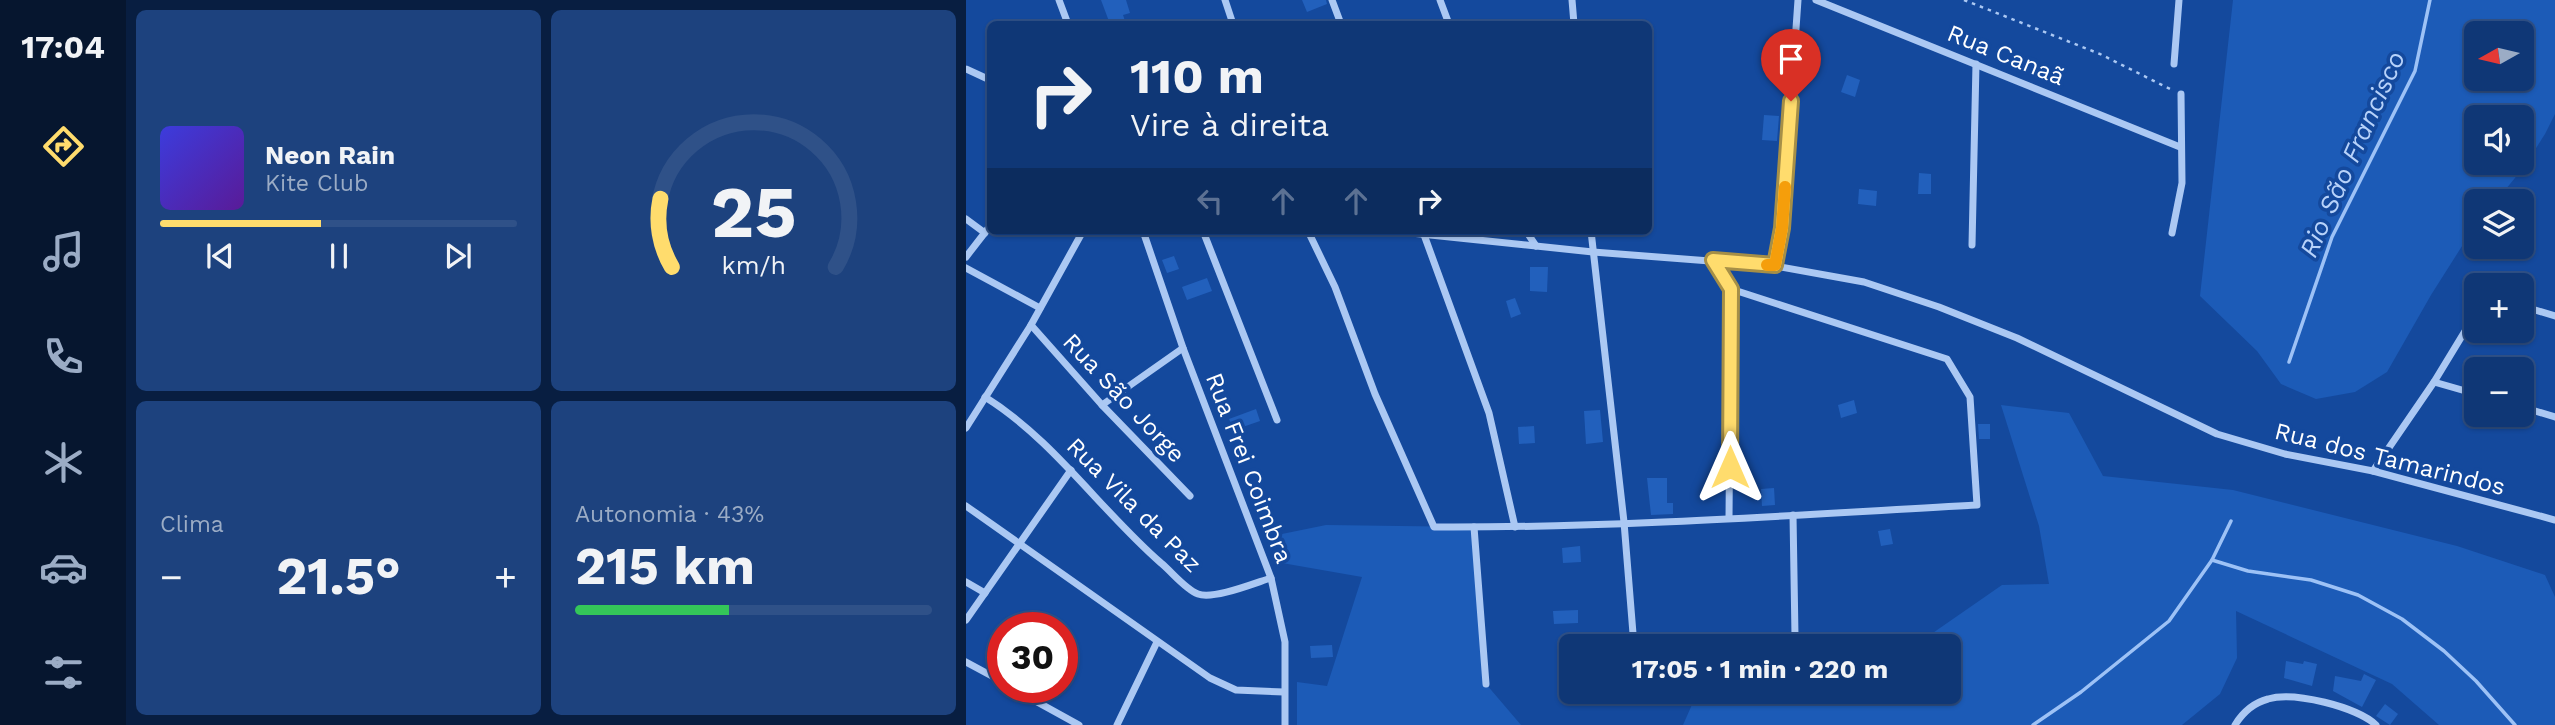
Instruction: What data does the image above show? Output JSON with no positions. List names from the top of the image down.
{
  "streets": {
    "street": [
      "Rua Canaã",
      "Rua São Jorge",
      "Rua dos Tamarindos",
      "Rua Frei Coimbra",
      "Rua Vila da Paz"
    ]
  },
  "crossings": [
    ["Rua Frei Coimbra", "Rua Vila da Paz"]
  ],
  "water": ["Rio São Francisco"],
  "north": "left",
  "page": {
    "tabs": "17:04",
    "map_buttons": ["+", "−"],
    "turn": ["110 m", "Vire à direita"],
    "song": ["Neon Rain", "Kite Club"],
    "tile": [
      "Clima",
      ["Autonomia · 43%", "215 km"]
    ],
    "heat": ["−", "21.5°", "+"],
    "limit": "30",
    "trip": "17:05 · 1 min · 220 m",
    "gauge": ["25", "km/h"]
  }
}
